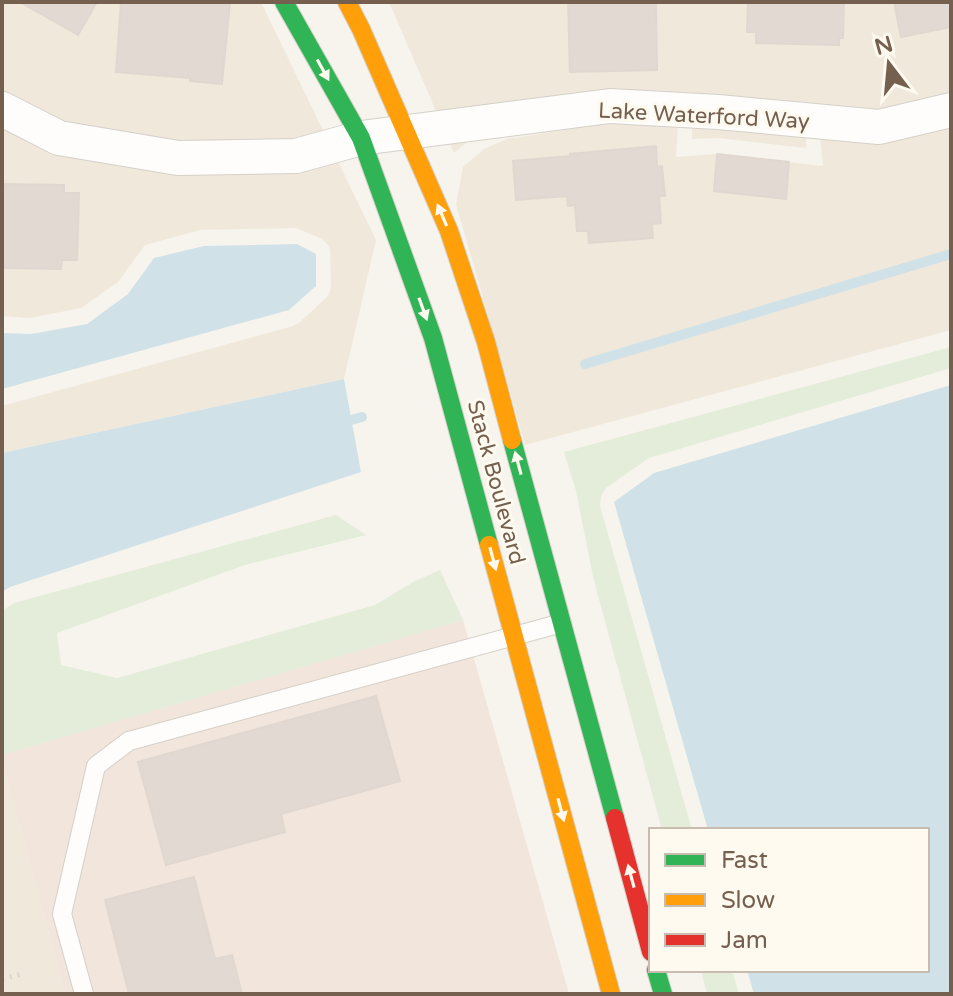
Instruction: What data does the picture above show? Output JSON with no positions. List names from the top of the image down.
{
  "streets": {
    "street": ["Lake Waterford Way", "Stack Boulevard"]
  },
  "crossings": [
    ["Lake Waterford Way", "Stack Boulevard"]
  ],
  "legend": ["Fast", "Slow", "Jam"],
  "north": "top"
}
